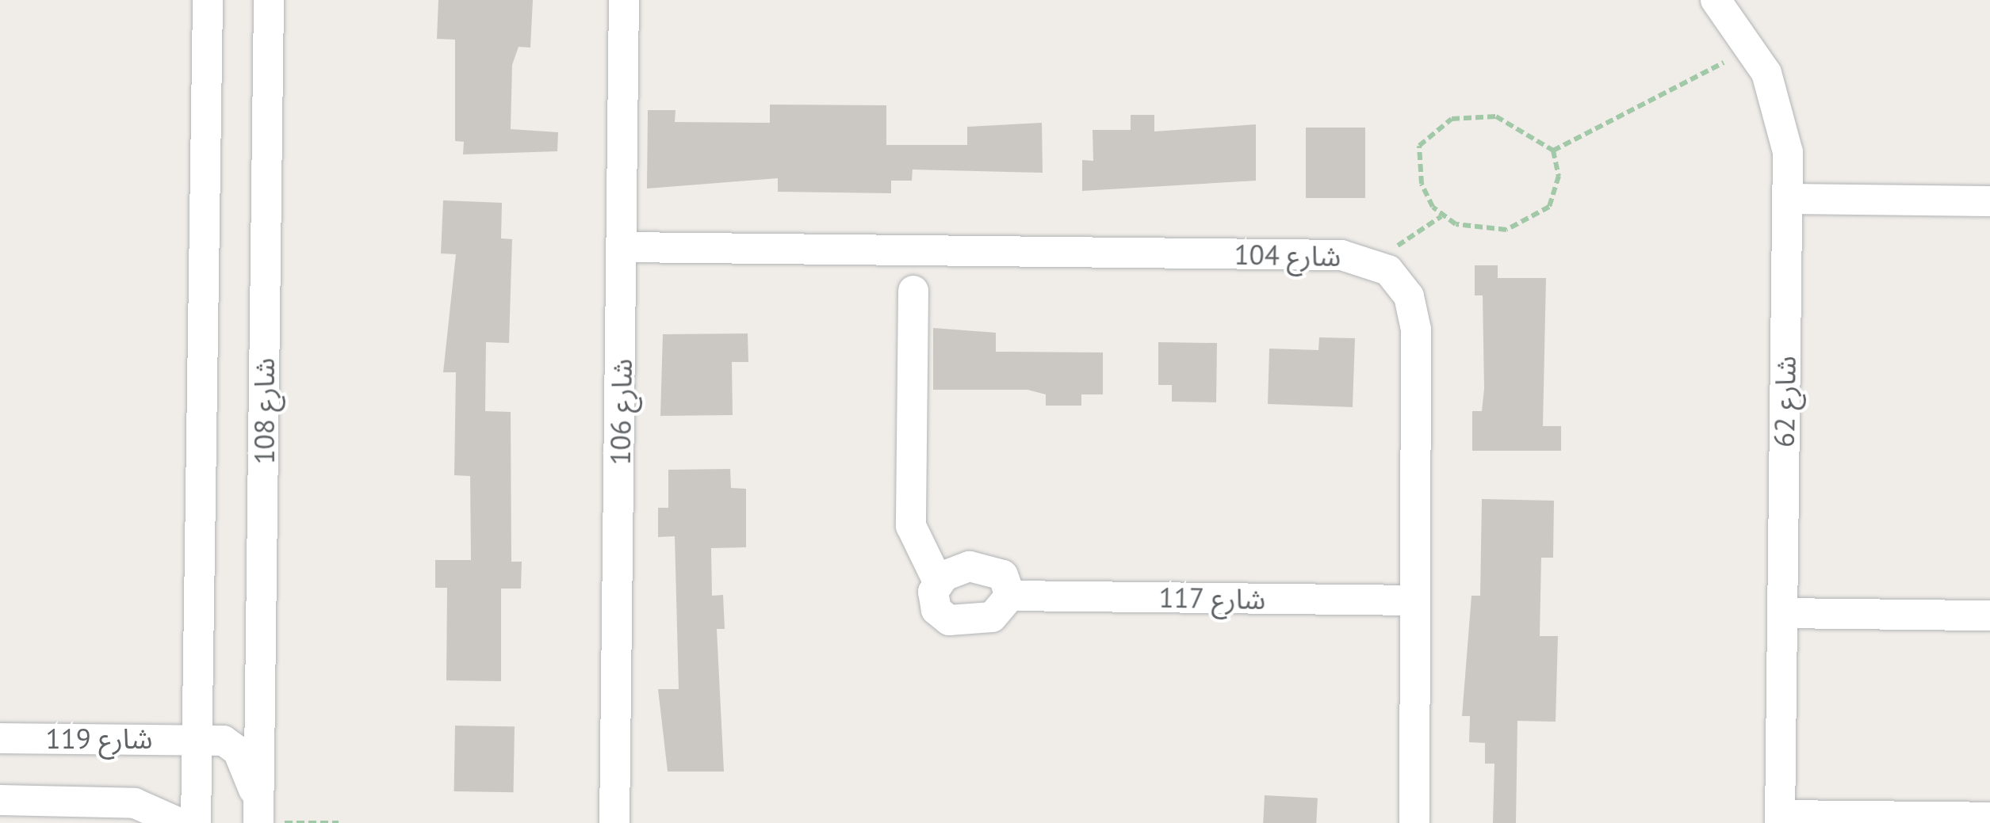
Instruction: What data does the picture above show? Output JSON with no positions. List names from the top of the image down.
{
  "streets": {
    "street": [
      "شارع 104",
      "شارع 62",
      "شارع 108",
      "شارع 106",
      "شارع 117",
      "شارع 119"
    ]
  },
  "crossings": [
    ["شارع 104", "شارع 106"],
    ["شارع 104", "شارع 117"],
    ["شارع 108", "شارع 119"]
  ]
}
